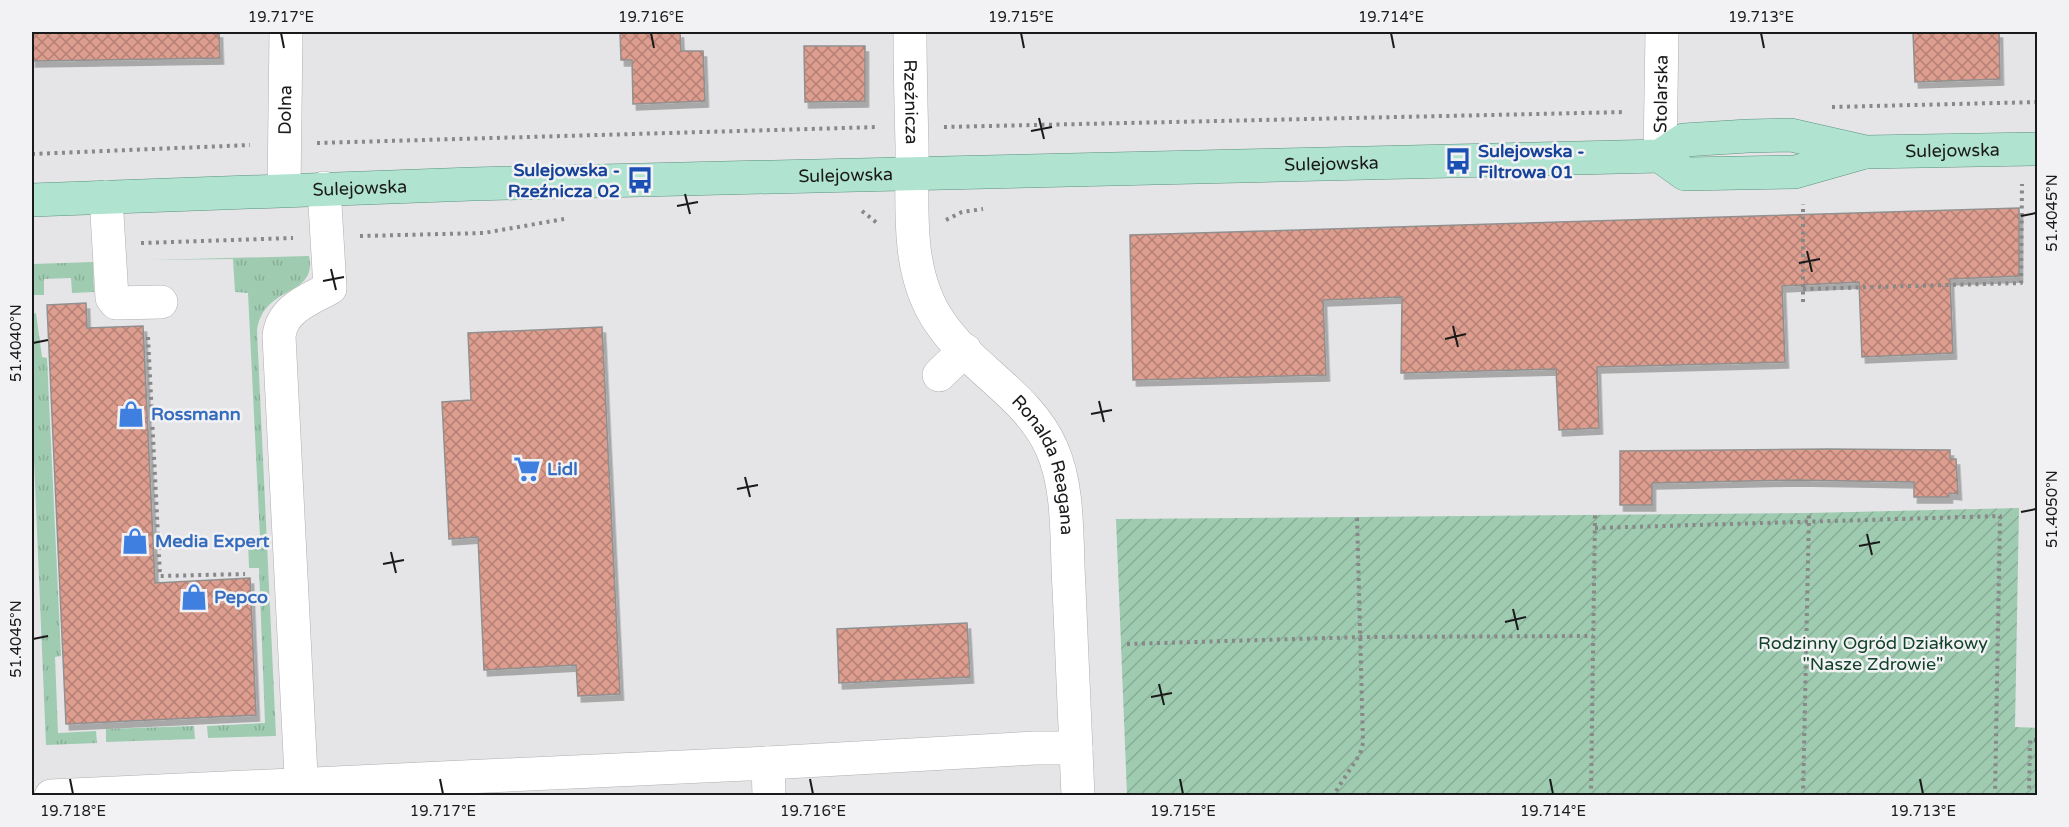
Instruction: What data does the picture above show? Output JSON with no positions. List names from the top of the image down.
{
  "streets": {
    "main road": ["Sulejowska"],
    "street": [
      "Stolarska",
      "Rzeźnicza",
      "Dolna",
      "Ronalda Reagana"
    ]
  },
  "crossings": [
    ["Stolarska", "Sulejowska"],
    ["Rzeźnicza", "Sulejowska"],
    ["Rzeźnicza", "Ronalda Reagana"],
    ["Dolna", "Sulejowska"],
    ["Sulejowska", "Ronalda Reagana"]
  ],
  "parks": ["Rodzinny Ogród Działkowy \"Nasze Zdrowie\""],
  "places": {
    "bus stop": ["Sulejowska - Filtrowa 01", "Sulejowska - Rzeźnicza 02"],
    "shop": ["Rossmann", "Media Expert", "Pepco"],
    "supermarket": ["Lidl"]
  },
  "coordinates": [
    "19.717°E",
    "19.716°E",
    "19.715°E",
    "19.714°E",
    "19.713°E",
    "51.4045°N",
    "51.4040°N",
    "51.4050°N",
    "19.718°E"
  ]
}
